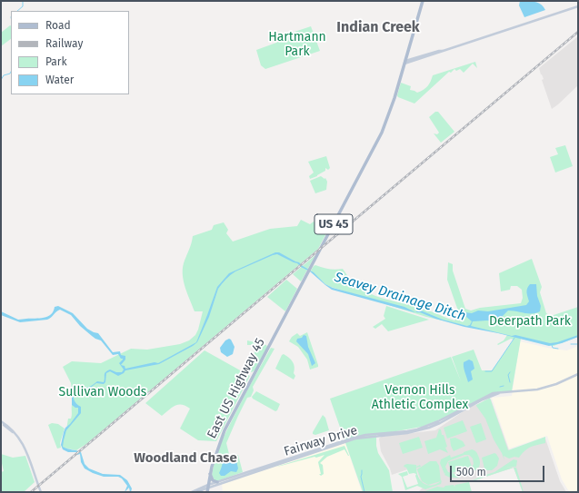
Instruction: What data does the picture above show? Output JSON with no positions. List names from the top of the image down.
{
  "streets": {
    "main road": ["US 45", "East US Highway 45", "Fairway Drive"]
  },
  "crossings": [
    ["US 45", "East US Highway 45"],
    ["East US Highway 45", "Fairway Drive"]
  ],
  "districts": ["Indian Creek", "Woodland Chase"],
  "water": ["Seavey Drainage Ditch"],
  "parks": [
    "Hartmann Park",
    "Deerpath Park",
    "Vernon Hills Athletic Complex",
    "Sullivan Woods"
  ],
  "legend": [
    "Road",
    "Railway",
    "Park",
    "Water"
  ],
  "scale_bar": "500 m"
}
